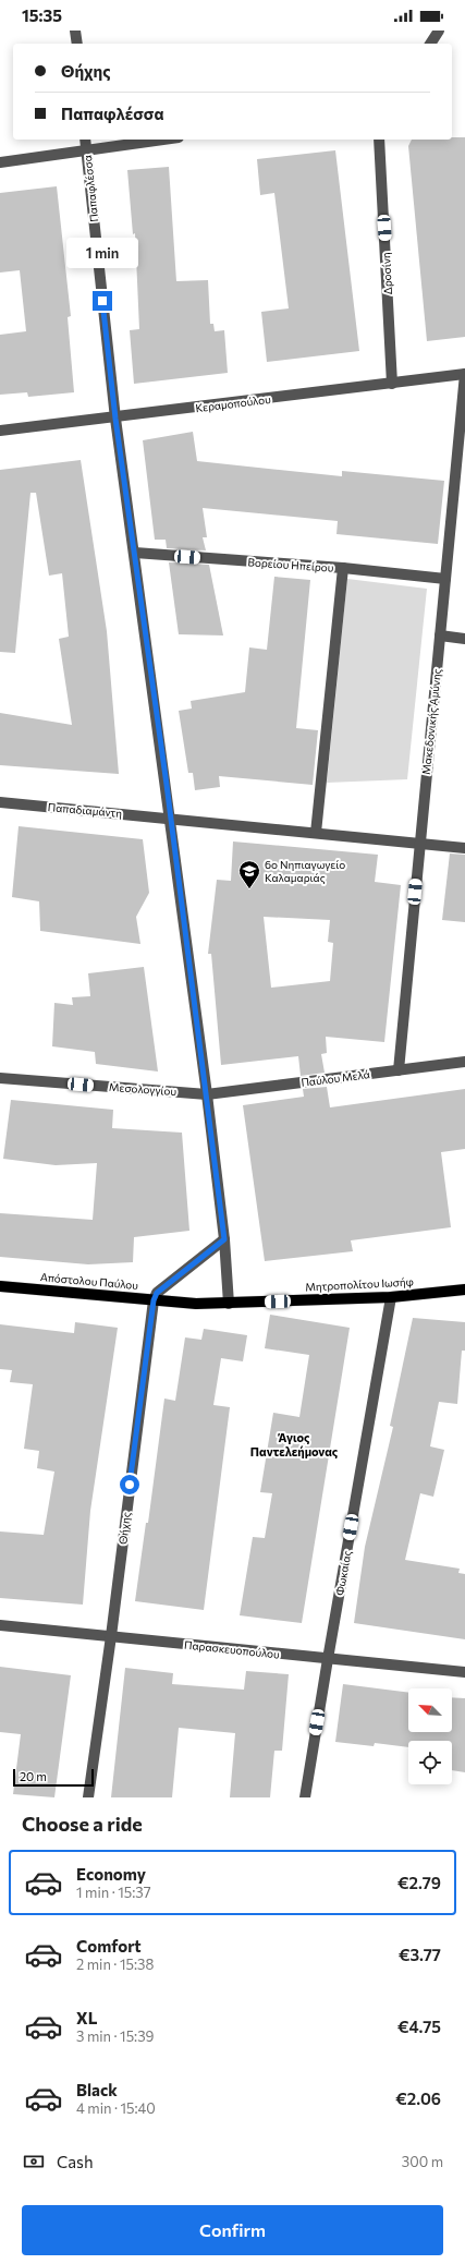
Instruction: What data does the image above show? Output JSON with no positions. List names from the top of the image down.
{
  "streets": {
    "main road": ["Απόστολου Παύλου", "Μητροπολίτου Ιωσήφ"],
    "street": [
      "Παπαφλέσσα",
      "Δροσίνη",
      "Κεραμοπούλου",
      "Βορείου Ηπείρου",
      "Μακεδονικής Αμύνης",
      "Παπαδιαμάντη",
      "Παύλου Μελά",
      "Μεσολογγίου",
      "Θήχης",
      "Φωκαίας",
      "Παρασκευοπούλου"
    ]
  },
  "crossings": [
    ["Παπαφλέσσα", "Κεραμοπούλου"],
    ["Παπαφλέσσα", "Βορείου Ηπείρου"],
    ["Παπαφλέσσα", "Παπαδιαμάντη"],
    ["Παπαφλέσσα", "Παύλου Μελά"],
    ["Παπαφλέσσα", "Μεσολογγίου"],
    ["Παπαφλέσσα", "Απόστολου Παύλου"],
    ["Παπαφλέσσα", "Μητροπολίτου Ιωσήφ"],
    ["Δροσίνη", "Κεραμοπούλου"],
    ["Κεραμοπούλου", "Μακεδονικής Αμύνης"],
    ["Βορείου Ηπείρου", "Μακεδονικής Αμύνης"],
    ["Μακεδονικής Αμύνης", "Παπαδιαμάντη"],
    ["Μακεδονικής Αμύνης", "Παύλου Μελά"],
    ["Παύλου Μελά", "Μεσολογγίου"],
    ["Απόστολου Παύλου", "Μητροπολίτου Ιωσήφ"],
    ["Απόστολου Παύλου", "Θήχης"],
    ["Μητροπολίτου Ιωσήφ", "Φωκαίας"],
    ["Θήχης", "Παρασκευοπούλου"],
    ["Φωκαίας", "Παρασκευοπούλου"]
  ],
  "districts": ["Άγιος Παντελεήμονας"],
  "places": {
    "school or university": ["6ο Νηπιαγωγείο Καλαμαριάς"]
  },
  "scale_bar": "20 m",
  "north": "top left",
  "page": {
    "status": "15:35",
    "banner": ["Θήχης", "Παπαφλέσσα"],
    "bubble": "1 min",
    "scale": "20 m",
    "heading": "Choose a ride",
    "list": [
      {
        "name": "Economy",
        "note": "1 min · 15:37",
        "value": "€2.79"
      },
      {
        "name": "Comfort",
        "note": "2 min · 15:38",
        "value": "€3.77"
      },
      {
        "name": "XL",
        "note": "3 min · 15:39",
        "value": "€4.75"
      },
      {
        "name": "Black",
        "note": "4 min · 15:40",
        "value": "€2.06"
      }
    ],
    "pay": ["Cash", "300 m"],
    "buttons": "Confirm"
  }
}
